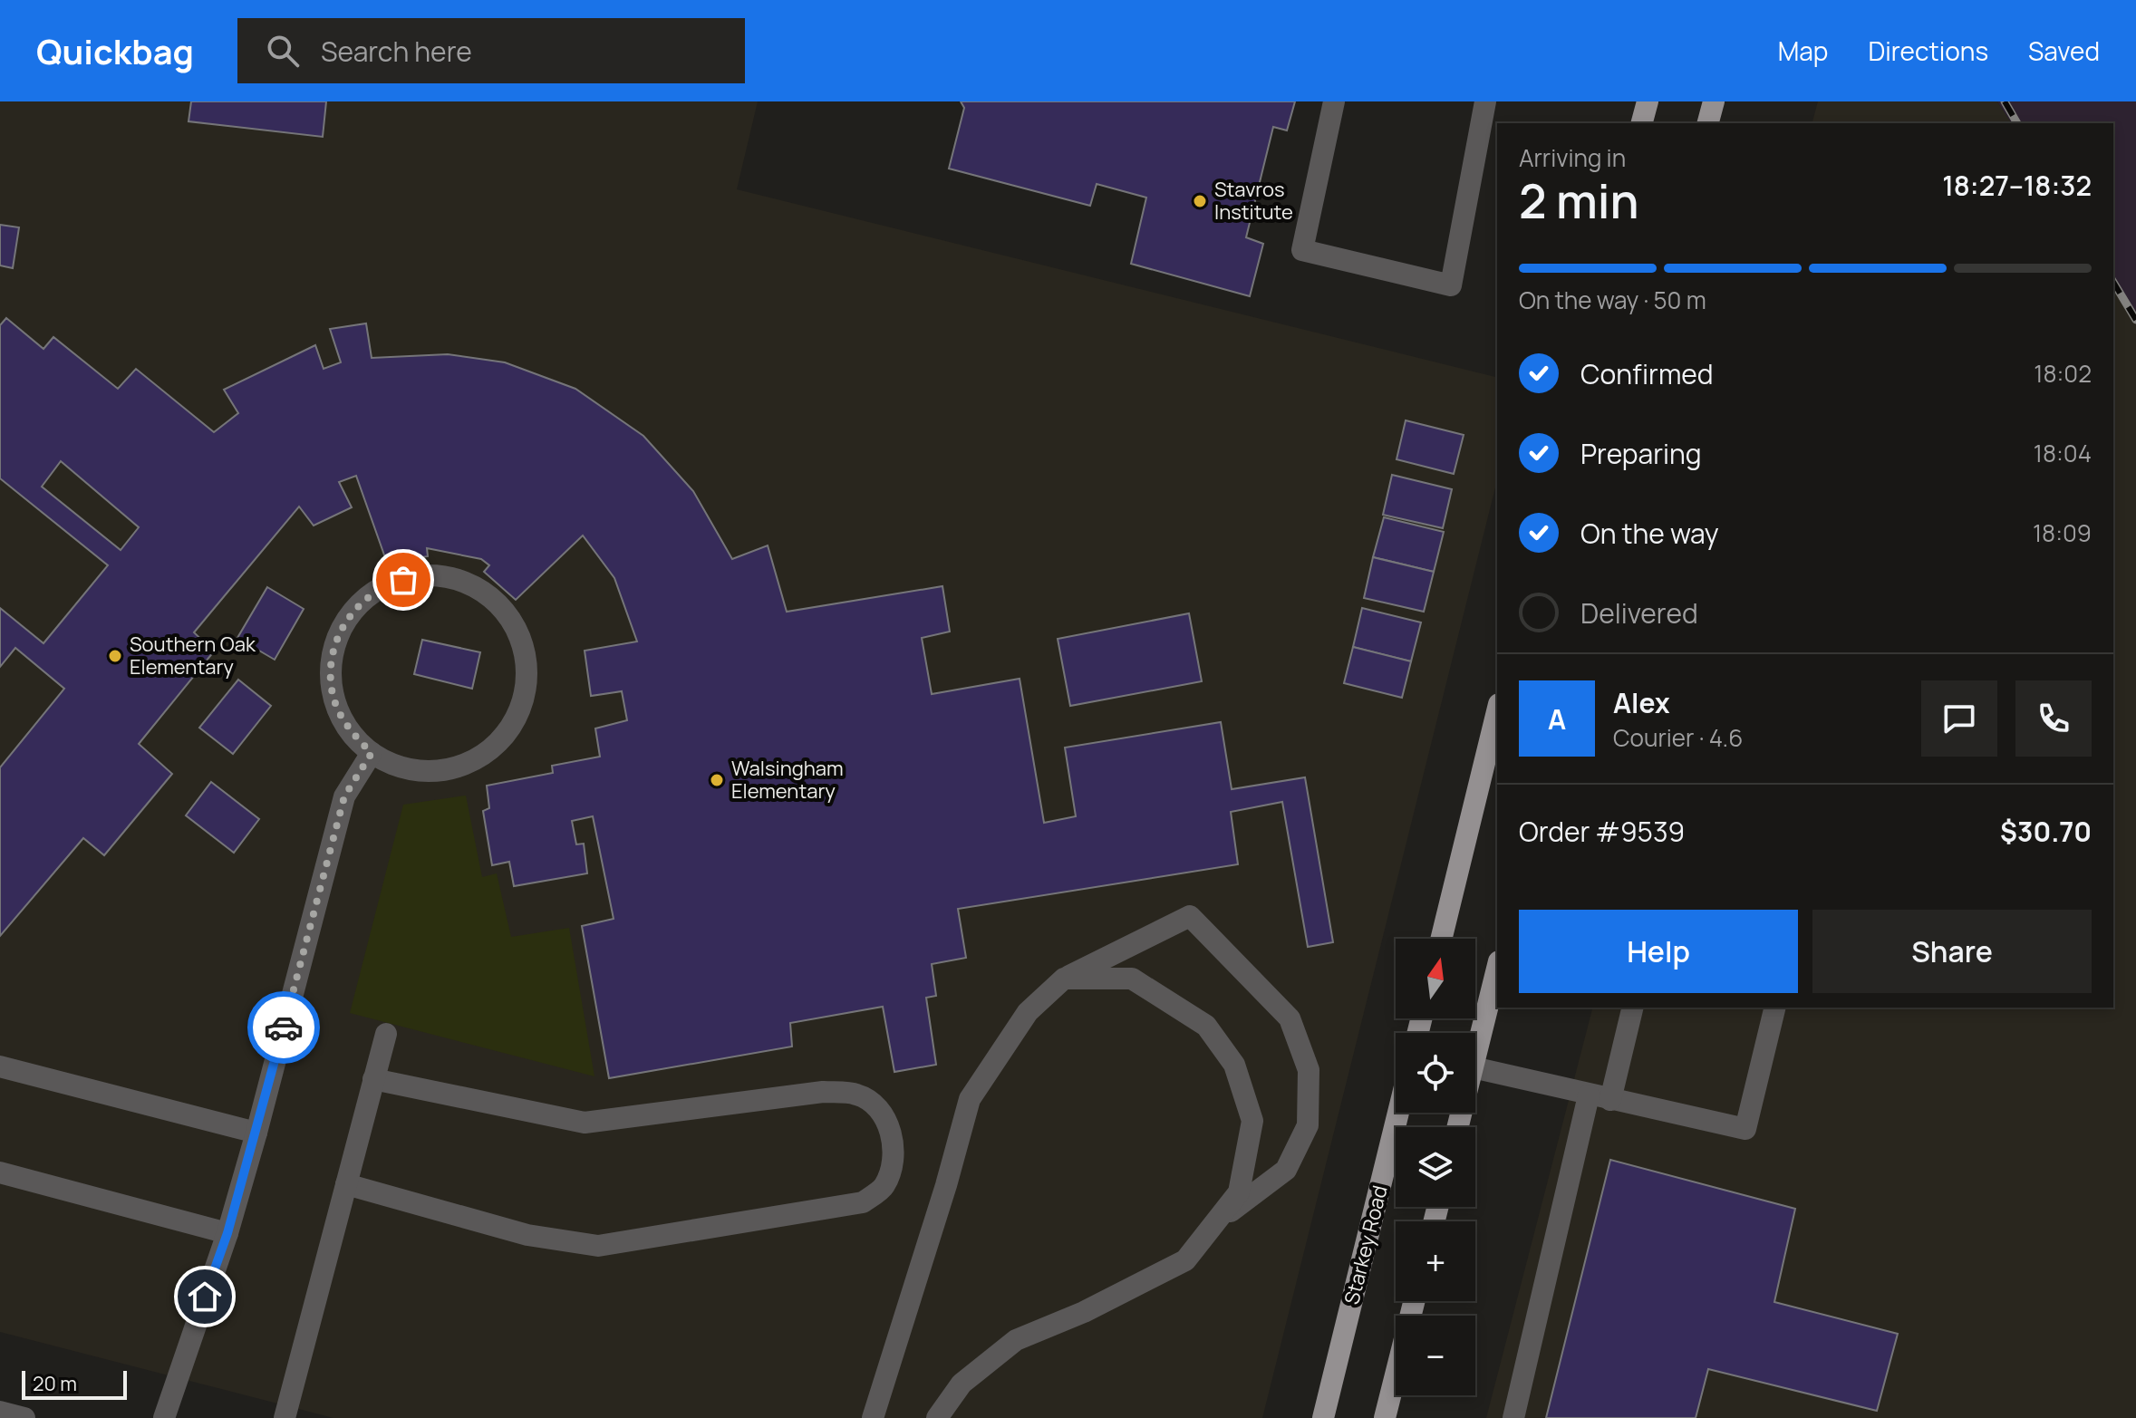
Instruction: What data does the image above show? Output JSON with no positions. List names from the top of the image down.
{
  "streets": {
    "main road": ["Starkey Road"]
  },
  "places": ["Stavros Institute", "Southern Oak Elementary", "Walsingham Elementary"],
  "scale_bar": "20 m",
  "north": "top",
  "page": {
    "header": "Quickbag",
    "search": "Search here",
    "nav": ["Map", "Directions", "Saved"],
    "heading": ["2 min", "Arriving in", "18:27–18:32"],
    "panel": [
      "Alex",
      "Courier · 4.6",
      "Order #9539",
      "$30.70"
    ],
    "bar": "On the way · 50 m",
    "list": [
      ["Confirmed", "18:02"],
      ["Preparing", "18:04"],
      ["On the way", "18:09"],
      "Delivered"
    ],
    "round": "A",
    "buttons": ["Help", "Share"],
    "map_buttons": ["+", "−"],
    "scale": "20 m"
  }
}
